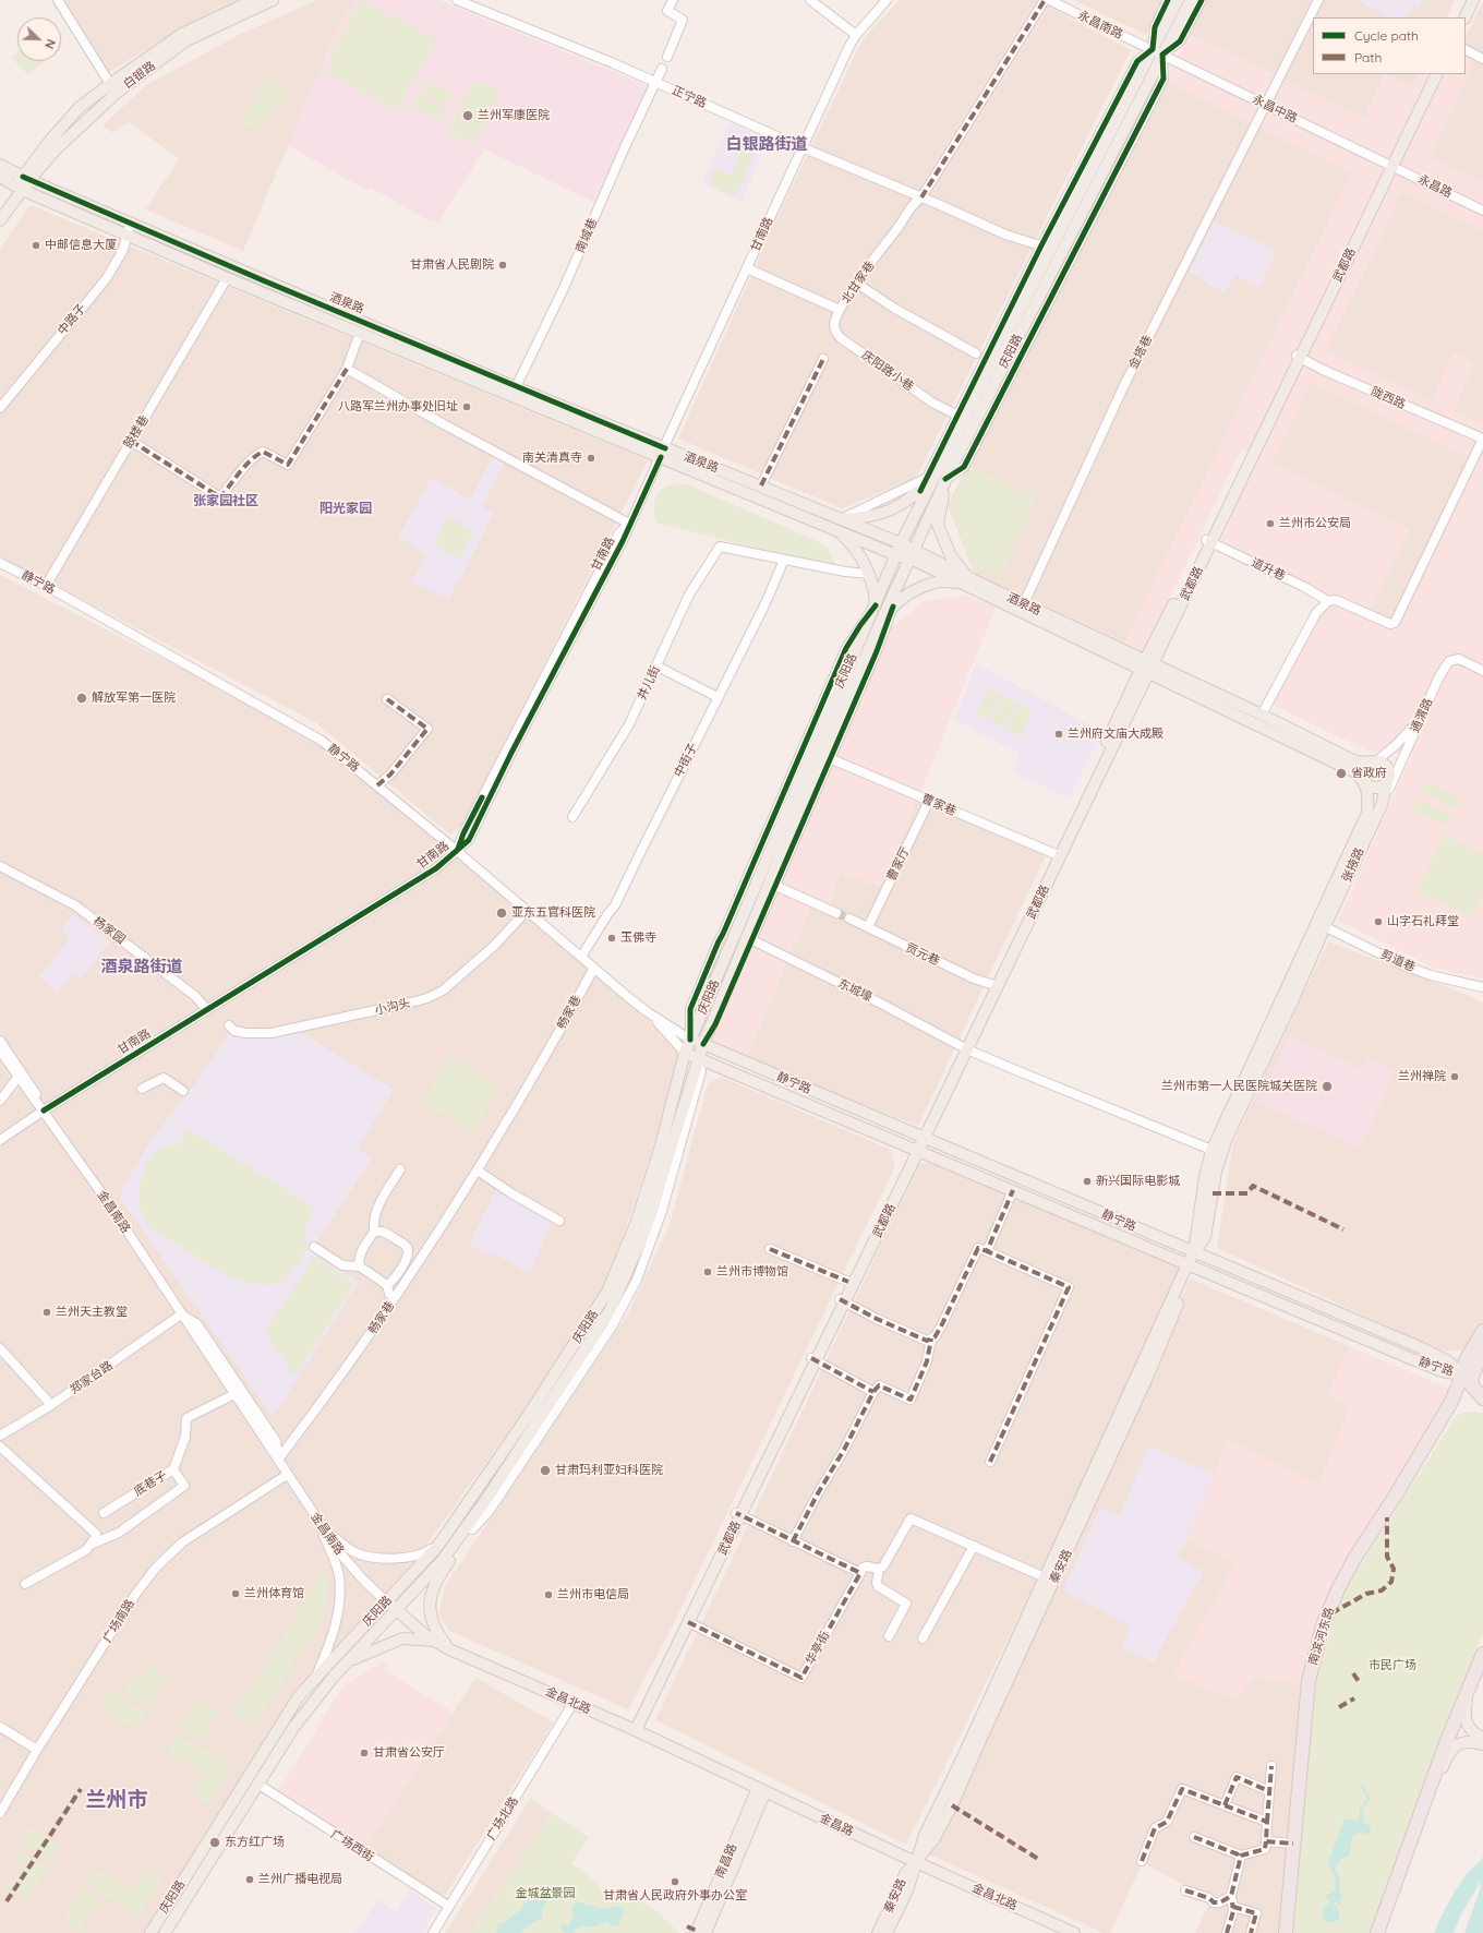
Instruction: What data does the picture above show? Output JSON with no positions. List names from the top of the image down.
{
  "streets": {
    "highway": ["南滨河东路"],
    "main road": [
      "白银路",
      "武都路",
      "酒泉路",
      "庆阳路",
      "静宁路",
      "张掖路",
      "秦安路",
      "金昌北路",
      "金昌路",
      "南昌路"
    ],
    "street": [
      "永昌南路",
      "正宁路",
      "永昌中路",
      "永昌路",
      "甘南路",
      "南城巷",
      "北甘家巷",
      "中路子",
      "金塔巷",
      "庆阳路小巷",
      "陇西路",
      "鼓楼巷",
      "道升巷",
      "井儿街",
      "通渭路",
      "中街子",
      "曹家巷",
      "曹家厅",
      "杨家园",
      "贡元巷",
      "剪道巷",
      "东城壕",
      "小沟头",
      "畅家巷",
      "金昌南路",
      "郑家台路",
      "底巷子",
      "广场南路",
      "华亭街",
      "广场北路",
      "广场西街"
    ]
  },
  "crossings": [
    ["永昌南路", "永昌中路"],
    ["永昌南路", "庆阳路"],
    ["白银路", "酒泉路"],
    ["正宁路", "甘南路"],
    ["正宁路", "南城巷"],
    ["正宁路", "北甘家巷"],
    ["正宁路", "庆阳路"],
    ["永昌中路", "永昌路"],
    ["永昌中路", "武都路"],
    ["永昌中路", "庆阳路"],
    ["永昌中路", "金塔巷"],
    ["永昌路", "武都路"],
    ["甘南路", "北甘家巷"],
    ["甘南路", "酒泉路"],
    ["甘南路", "静宁路"],
    ["甘南路", "杨家园"],
    ["甘南路", "金昌南路"],
    ["南城巷", "酒泉路"],
    ["武都路", "酒泉路"],
    ["武都路", "陇西路"],
    ["武都路", "道升巷"],
    ["武都路", "静宁路"],
    ["武都路", "曹家巷"],
    ["武都路", "贡元巷"],
    ["武都路", "东城壕"],
    ["武都路", "华亭街"],
    ["武都路", "金昌北路"],
    ["北甘家巷", "庆阳路小巷"],
    ["酒泉路", "中路子"],
    ["酒泉路", "庆阳路"],
    ["酒泉路", "金塔巷"],
    ["酒泉路", "鼓楼巷"],
    ["酒泉路", "张掖路"],
    ["庆阳路", "庆阳路小巷"],
    ["庆阳路", "静宁路"],
    ["庆阳路", "曹家巷"],
    ["庆阳路", "东城壕"],
    ["庆阳路", "金昌南路"],
    ["庆阳路", "金昌北路"],
    ["庆阳路", "广场西街"],
    ["陇西路", "道升巷"],
    ["鼓楼巷", "静宁路"],
    ["静宁路", "中街子"],
    ["静宁路", "小沟头"],
    ["静宁路", "畅家巷"],
    ["静宁路", "秦安路"],
    ["静宁路", "南滨河东路"],
    ["井儿街", "中街子"],
    ["通渭路", "张掖路"],
    ["曹家巷", "曹家厅"],
    ["曹家厅", "贡元巷"],
    ["张掖路", "剪道巷"],
    ["张掖路", "秦安路"],
    ["剪道巷", "秦安路"],
    ["东城壕", "秦安路"],
    ["畅家巷", "金昌南路"],
    ["金昌南路", "郑家台路"],
    ["金昌南路", "底巷子"],
    ["金昌南路", "广场南路"],
    ["金昌南路", "金昌北路"],
    ["秦安路", "金昌北路"],
    ["秦安路", "金昌路"],
    ["金昌北路", "广场北路"],
    ["金昌北路", "金昌路"],
    ["金昌北路", "南昌路"],
    ["广场北路", "广场西街"],
    ["金昌路", "南昌路"]
  ],
  "districts": [
    "白银路街道",
    "张家园社区",
    "阳光家园",
    "酒泉路街道",
    "兰州市"
  ],
  "parks": ["市民广场", "金城盆景园"],
  "places": [
    "兰州军康医院",
    "中邮信息大厦",
    "甘肃省人民剧院",
    "八路军兰州办事处旧址",
    "南关清真寺",
    "兰州市公安局",
    "解放军第一医院",
    "兰州府文庙大成殿",
    "省政府",
    "亚东五官科医院",
    "山字石礼拜堂",
    "玉佛寺",
    "兰州禅院",
    "兰州市第一人民医院城关医院",
    "新兴国际电影城",
    "兰州市博物馆",
    "兰州天主教堂",
    "甘肃玛利亚妇科医院",
    "兰州体育馆",
    "兰州市电信局",
    "甘肃省公安厅",
    "东方红广场",
    "兰州广播电视局",
    "甘肃省人民政府外事办公室"
  ],
  "legend": ["Cycle path", "Path"],
  "north": "bottom right"
}
